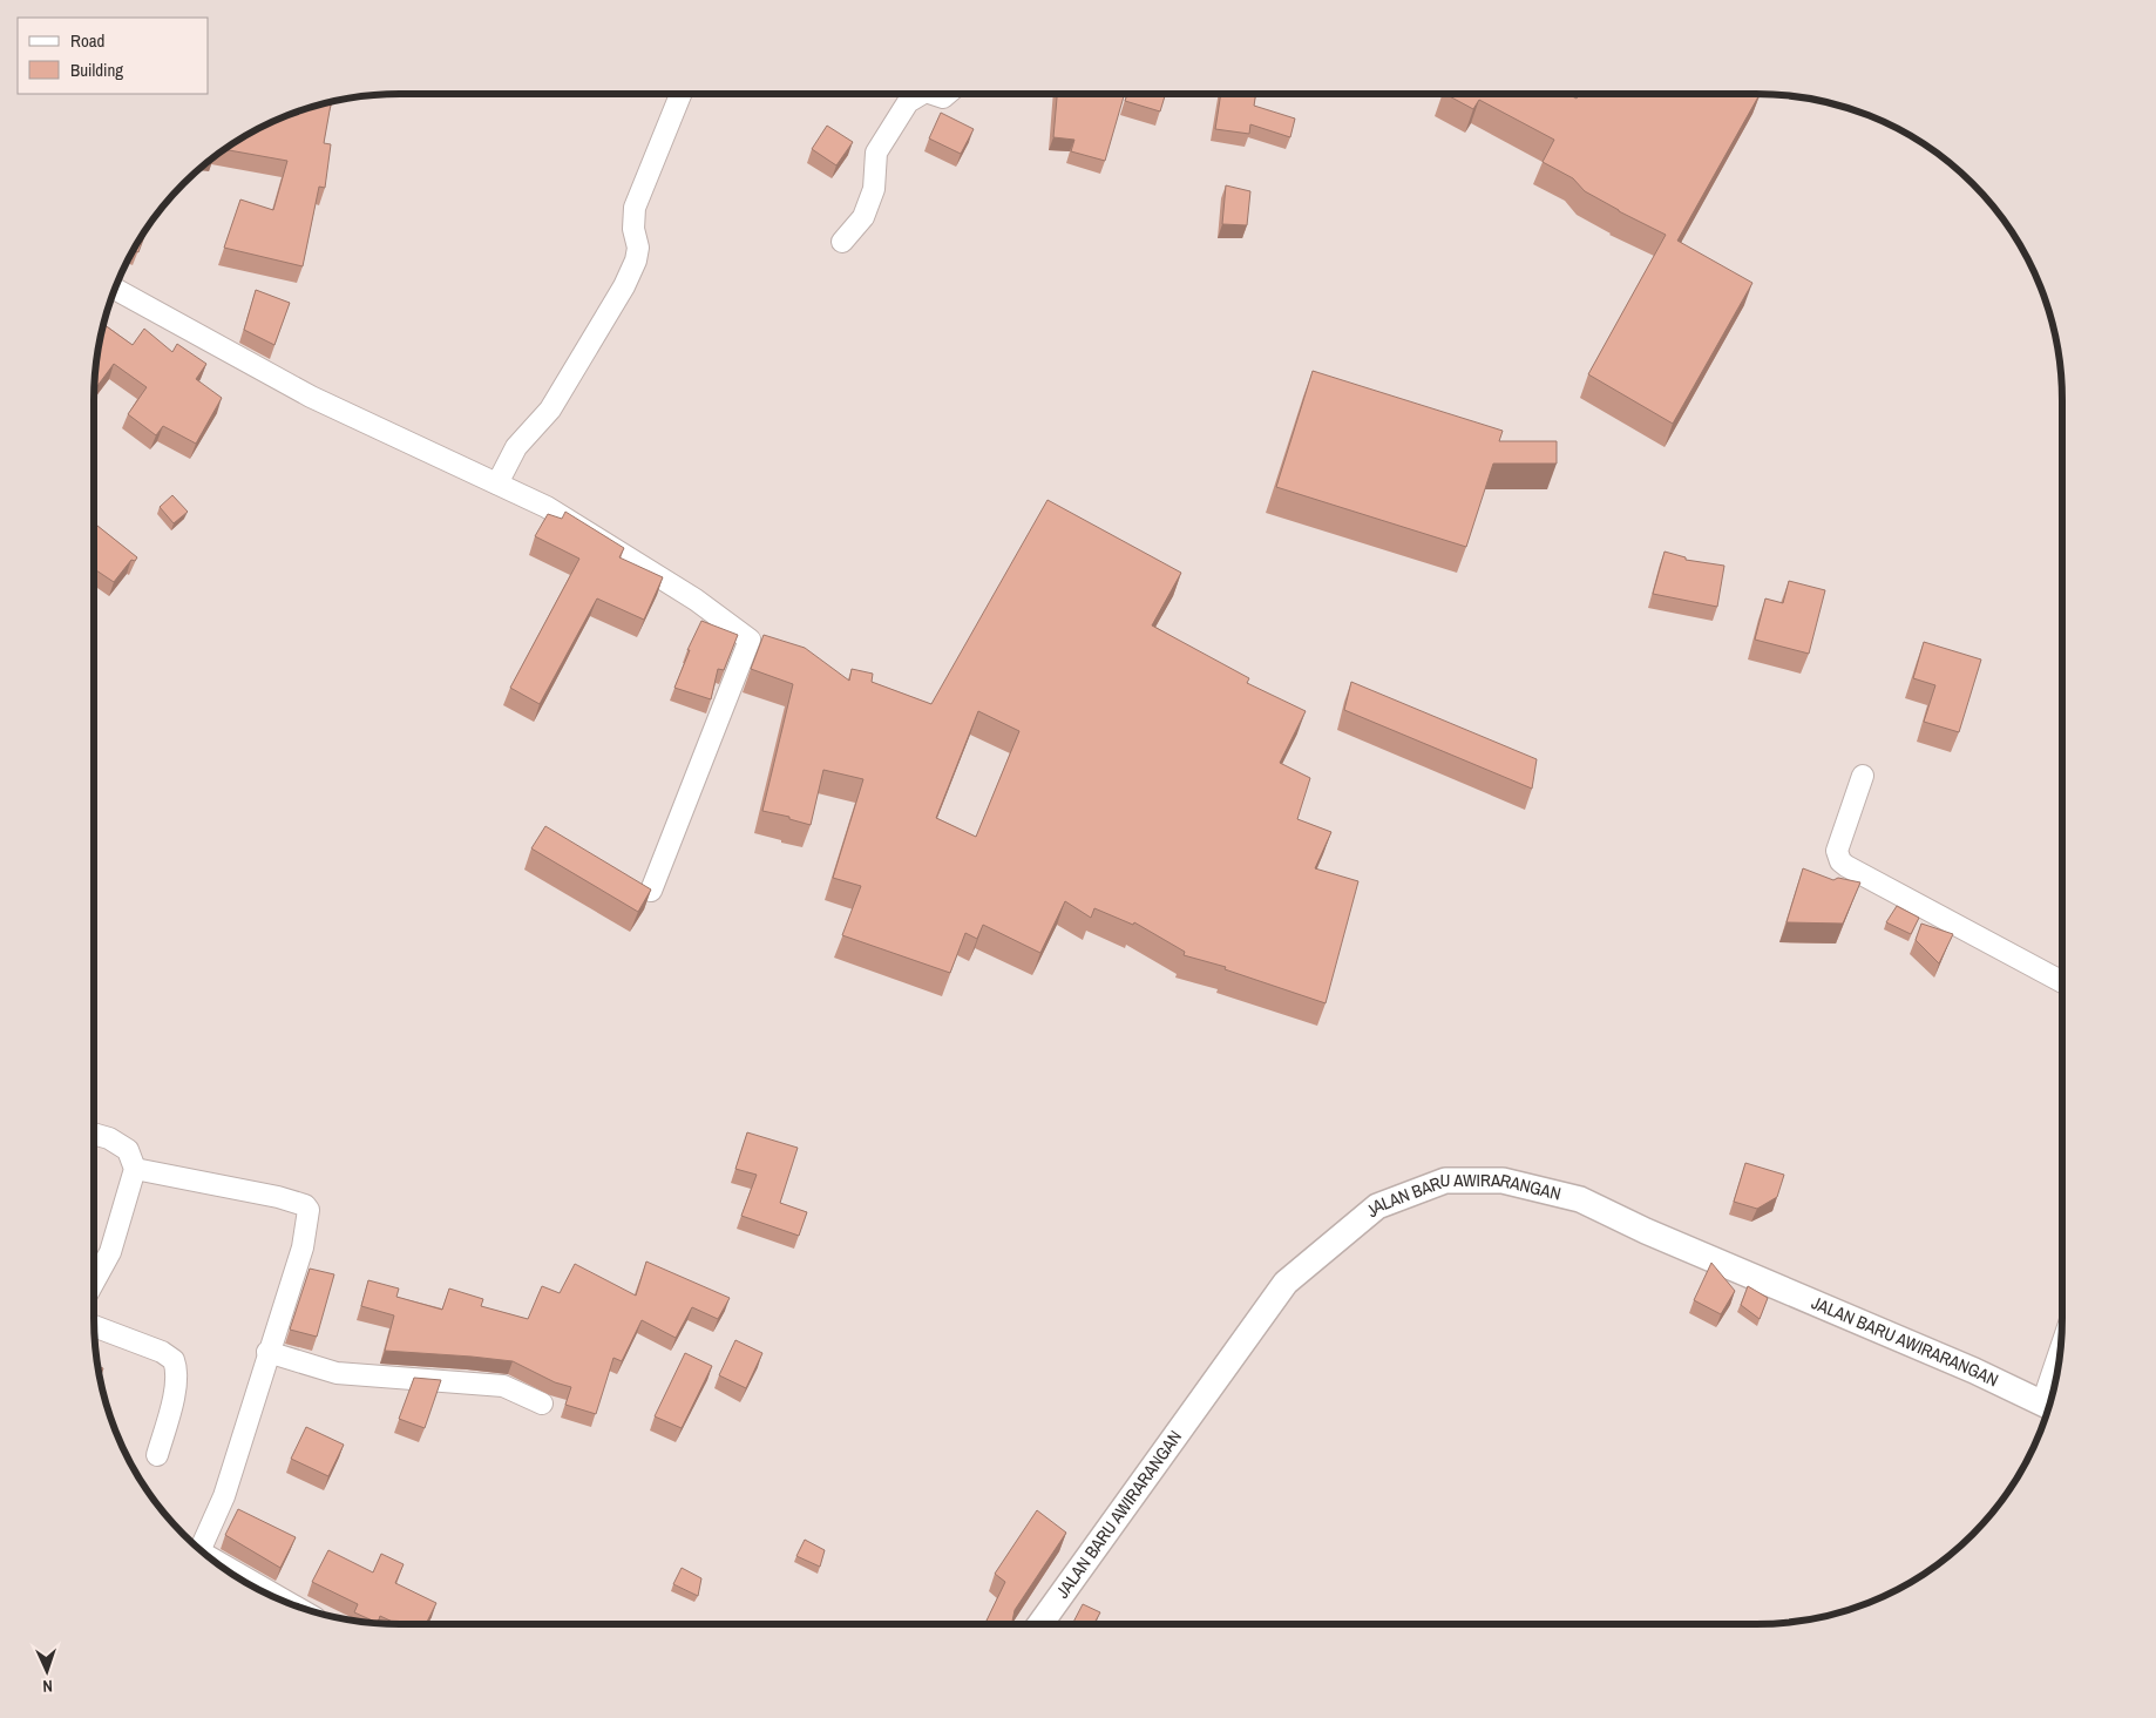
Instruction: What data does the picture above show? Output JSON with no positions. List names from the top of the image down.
{
  "streets": {
    "street": ["JALAN BARU AWIRARANGAN"]
  },
  "legend": ["Road", "Building"],
  "north": "bottom"
}
